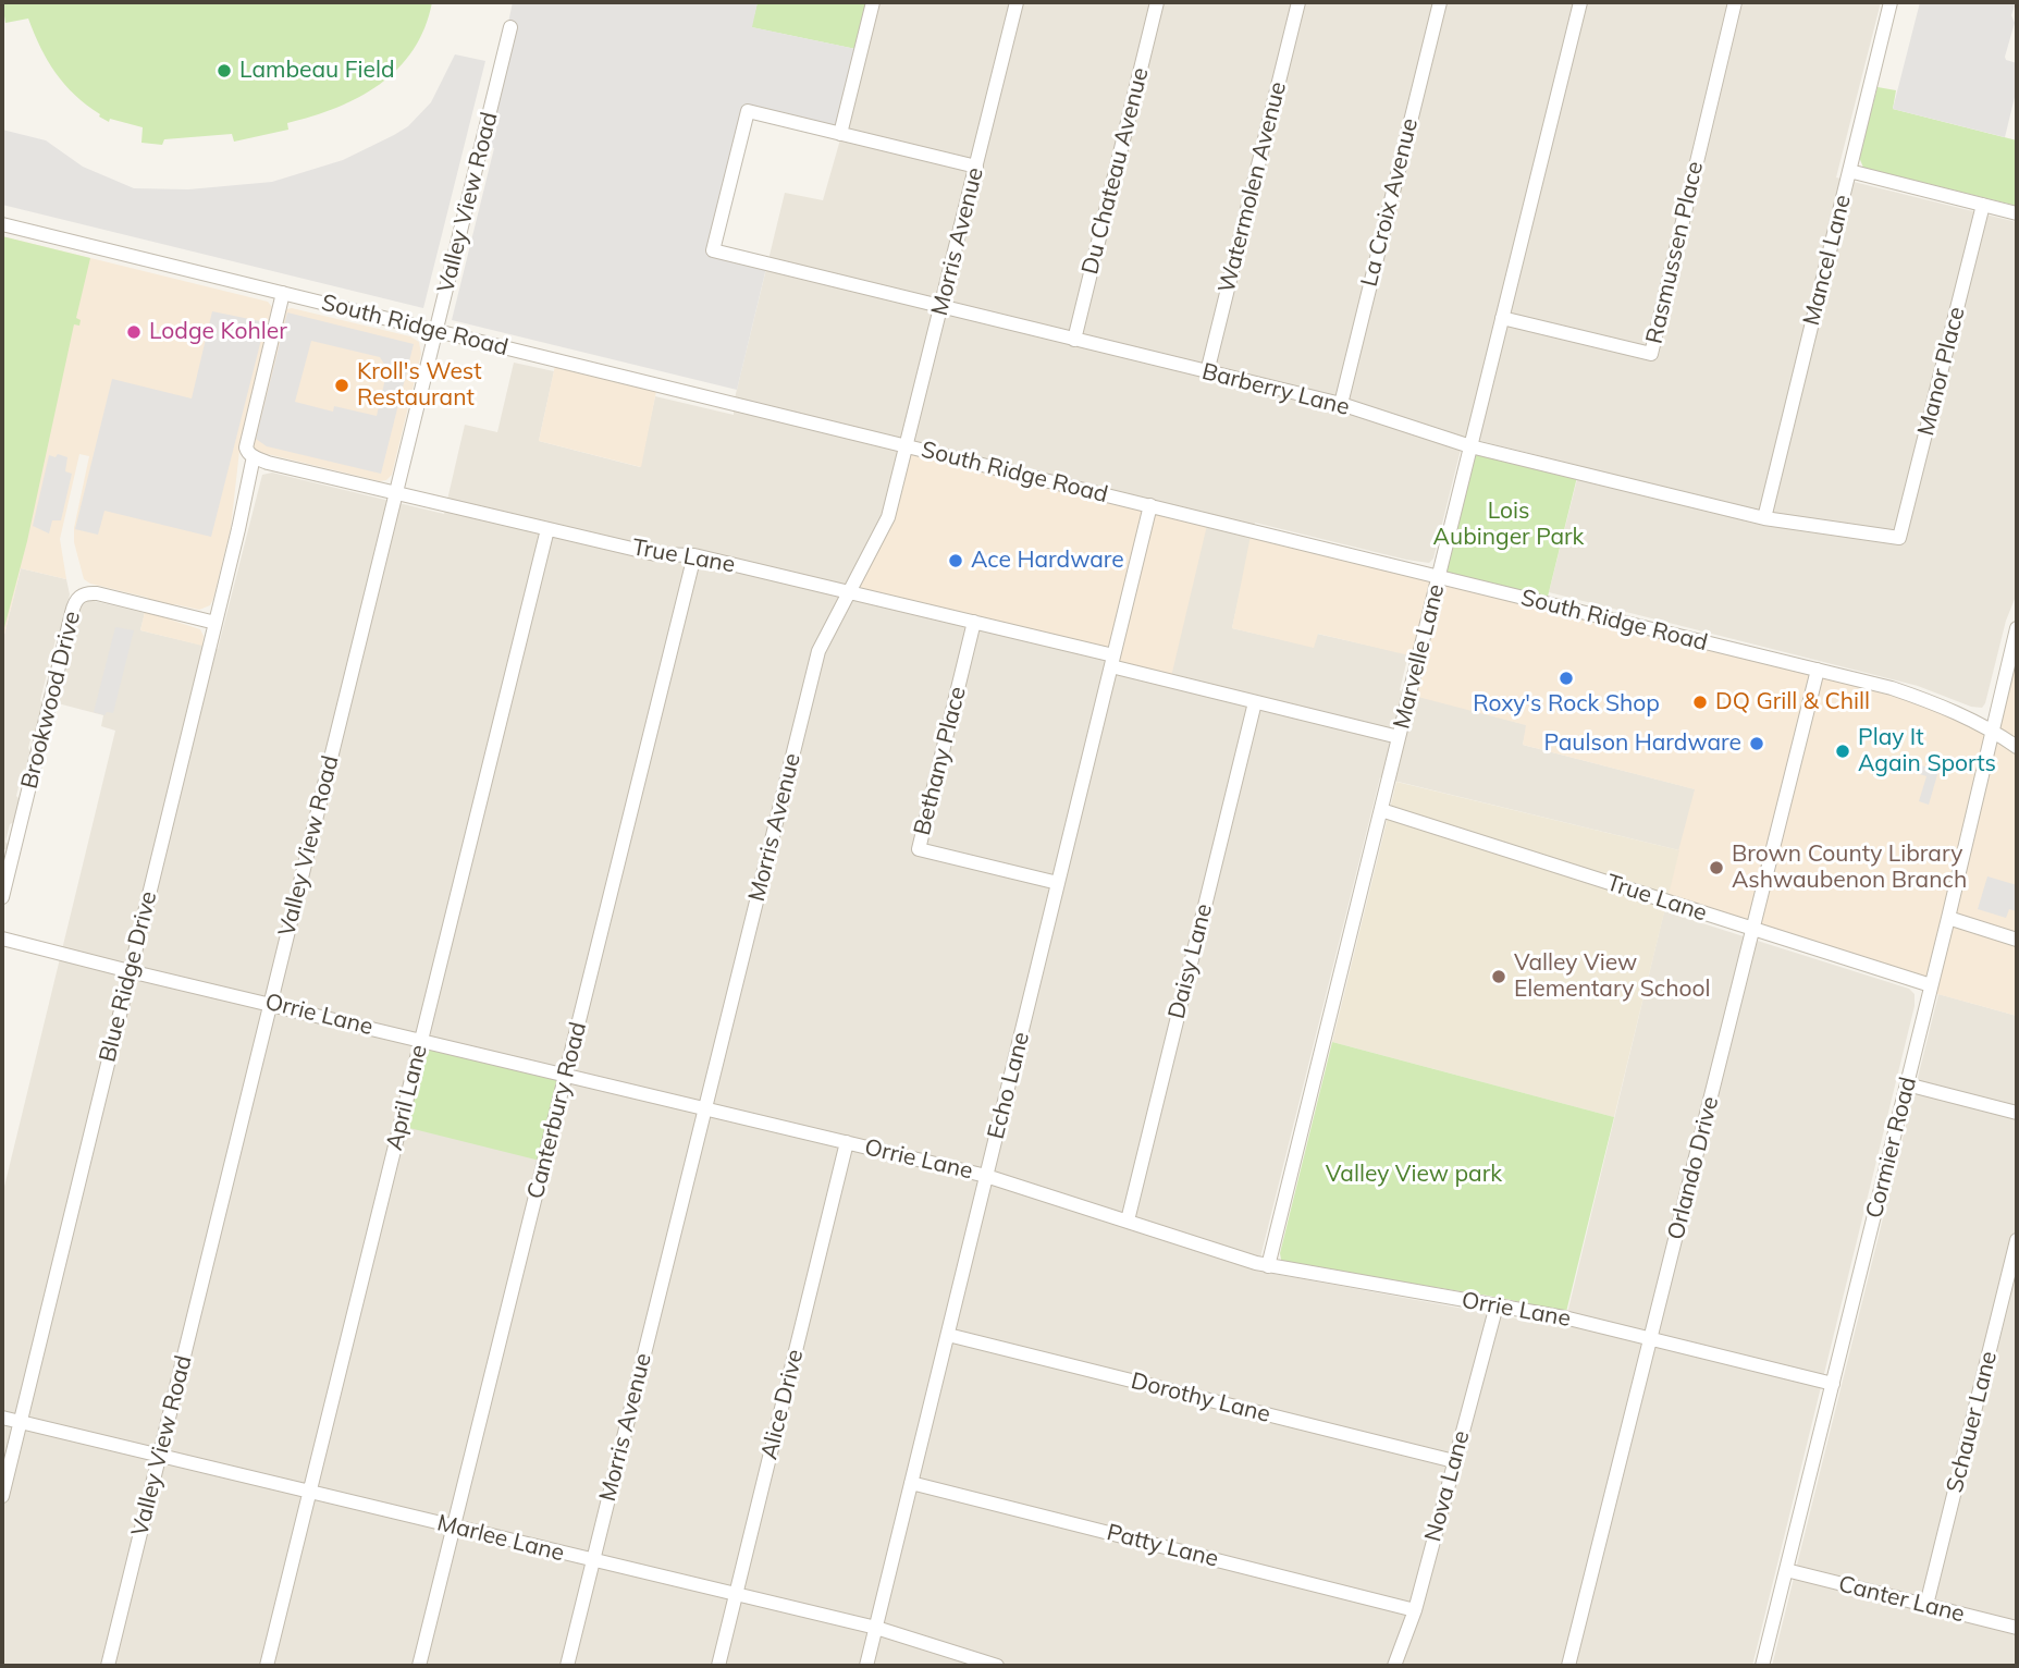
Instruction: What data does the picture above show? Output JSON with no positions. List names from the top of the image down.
{
  "streets": {
    "street": [
      "Du Chateau Avenue",
      "Watermolen Avenue",
      "Valley View Road",
      "La Croix Avenue",
      "Morris Avenue",
      "Rasmussen Place",
      "Mancel Lane",
      "South Ridge Road",
      "Manor Place",
      "Barberry Lane",
      "True Lane",
      "Marvelle Lane",
      "Brookwood Drive",
      "Bethany Place",
      "Daisy Lane",
      "Blue Ridge Drive",
      "Orrie Lane",
      "Echo Lane",
      "April Lane",
      "Canterbury Road",
      "Cormier Road",
      "Orlando Drive",
      "Dorothy Lane",
      "Alice Drive",
      "Schauer Lane",
      "Nova Lane",
      "Marlee Lane",
      "Patty Lane",
      "Canter Lane"
    ]
  },
  "crossings": [
    ["Du Chateau Avenue", "Barberry Lane"],
    ["Watermolen Avenue", "Barberry Lane"],
    ["Valley View Road", "South Ridge Road"],
    ["Valley View Road", "True Lane"],
    ["Valley View Road", "Orrie Lane"],
    ["Valley View Road", "Marlee Lane"],
    ["La Croix Avenue", "Barberry Lane"],
    ["Morris Avenue", "South Ridge Road"],
    ["Morris Avenue", "Barberry Lane"],
    ["Morris Avenue", "True Lane"],
    ["Morris Avenue", "Orrie Lane"],
    ["Morris Avenue", "Marlee Lane"],
    ["Rasmussen Place", "Marvelle Lane"],
    ["Mancel Lane", "Barberry Lane"],
    ["South Ridge Road", "Marvelle Lane"],
    ["South Ridge Road", "Blue Ridge Drive"],
    ["South Ridge Road", "Echo Lane"],
    ["South Ridge Road", "Cormier Road"],
    ["South Ridge Road", "Orlando Drive"],
    ["Manor Place", "Barberry Lane"],
    ["Barberry Lane", "Marvelle Lane"],
    ["True Lane", "Marvelle Lane"],
    ["True Lane", "Bethany Place"],
    ["True Lane", "Daisy Lane"],
    ["True Lane", "Blue Ridge Drive"],
    ["True Lane", "Echo Lane"],
    ["True Lane", "April Lane"],
    ["True Lane", "Canterbury Road"],
    ["True Lane", "Cormier Road"],
    ["True Lane", "Orlando Drive"],
    ["Marvelle Lane", "Orrie Lane"],
    ["Brookwood Drive", "Blue Ridge Drive"],
    ["Bethany Place", "Echo Lane"],
    ["Daisy Lane", "Orrie Lane"],
    ["Blue Ridge Drive", "Orrie Lane"],
    ["Blue Ridge Drive", "Marlee Lane"],
    ["Orrie Lane", "Echo Lane"],
    ["Orrie Lane", "April Lane"],
    ["Orrie Lane", "Canterbury Road"],
    ["Orrie Lane", "Cormier Road"],
    ["Orrie Lane", "Orlando Drive"],
    ["Orrie Lane", "Alice Drive"],
    ["Orrie Lane", "Nova Lane"],
    ["Echo Lane", "Dorothy Lane"],
    ["Echo Lane", "Marlee Lane"],
    ["Echo Lane", "Patty Lane"],
    ["April Lane", "Marlee Lane"],
    ["Canterbury Road", "Marlee Lane"],
    ["Cormier Road", "Canter Lane"],
    ["Dorothy Lane", "Nova Lane"],
    ["Alice Drive", "Marlee Lane"],
    ["Schauer Lane", "Canter Lane"],
    ["Nova Lane", "Patty Lane"]
  ],
  "parks": ["Lois Aubinger Park", "Valley View park"],
  "places": [
    "Lambeau Field",
    "Lodge Kohler",
    "Kroll's West Restaurant",
    "Ace Hardware",
    "Roxy's Rock Shop",
    "DQ Grill & Chill",
    "Paulson Hardware",
    "Play It Again Sports",
    "Brown County Library Ashwaubenon Branch",
    "Valley View Elementary School"
  ]
}
